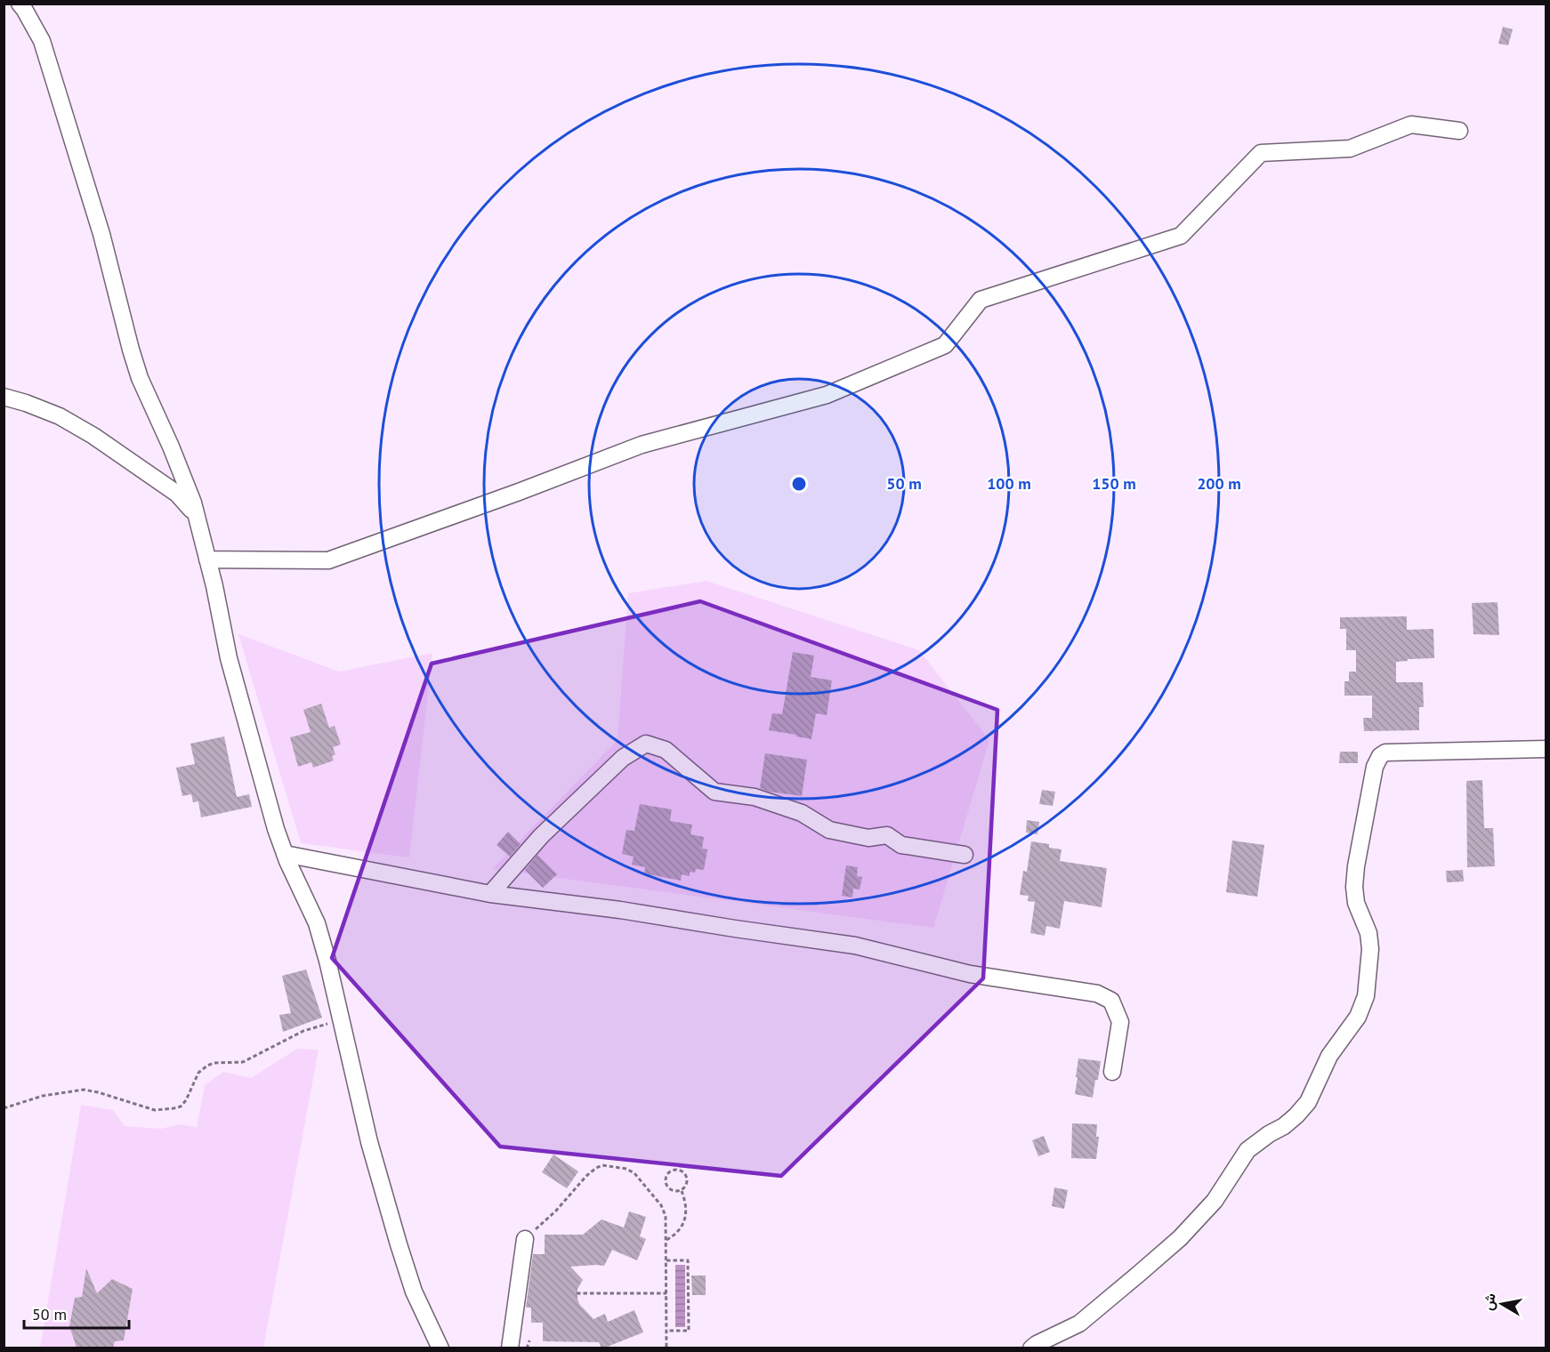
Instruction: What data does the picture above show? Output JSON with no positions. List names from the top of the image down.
{
  "scale_bar": "50 m",
  "north": "left",
  "rings": [
    "50 m",
    "100 m",
    "150 m",
    "200 m"
  ]
}
